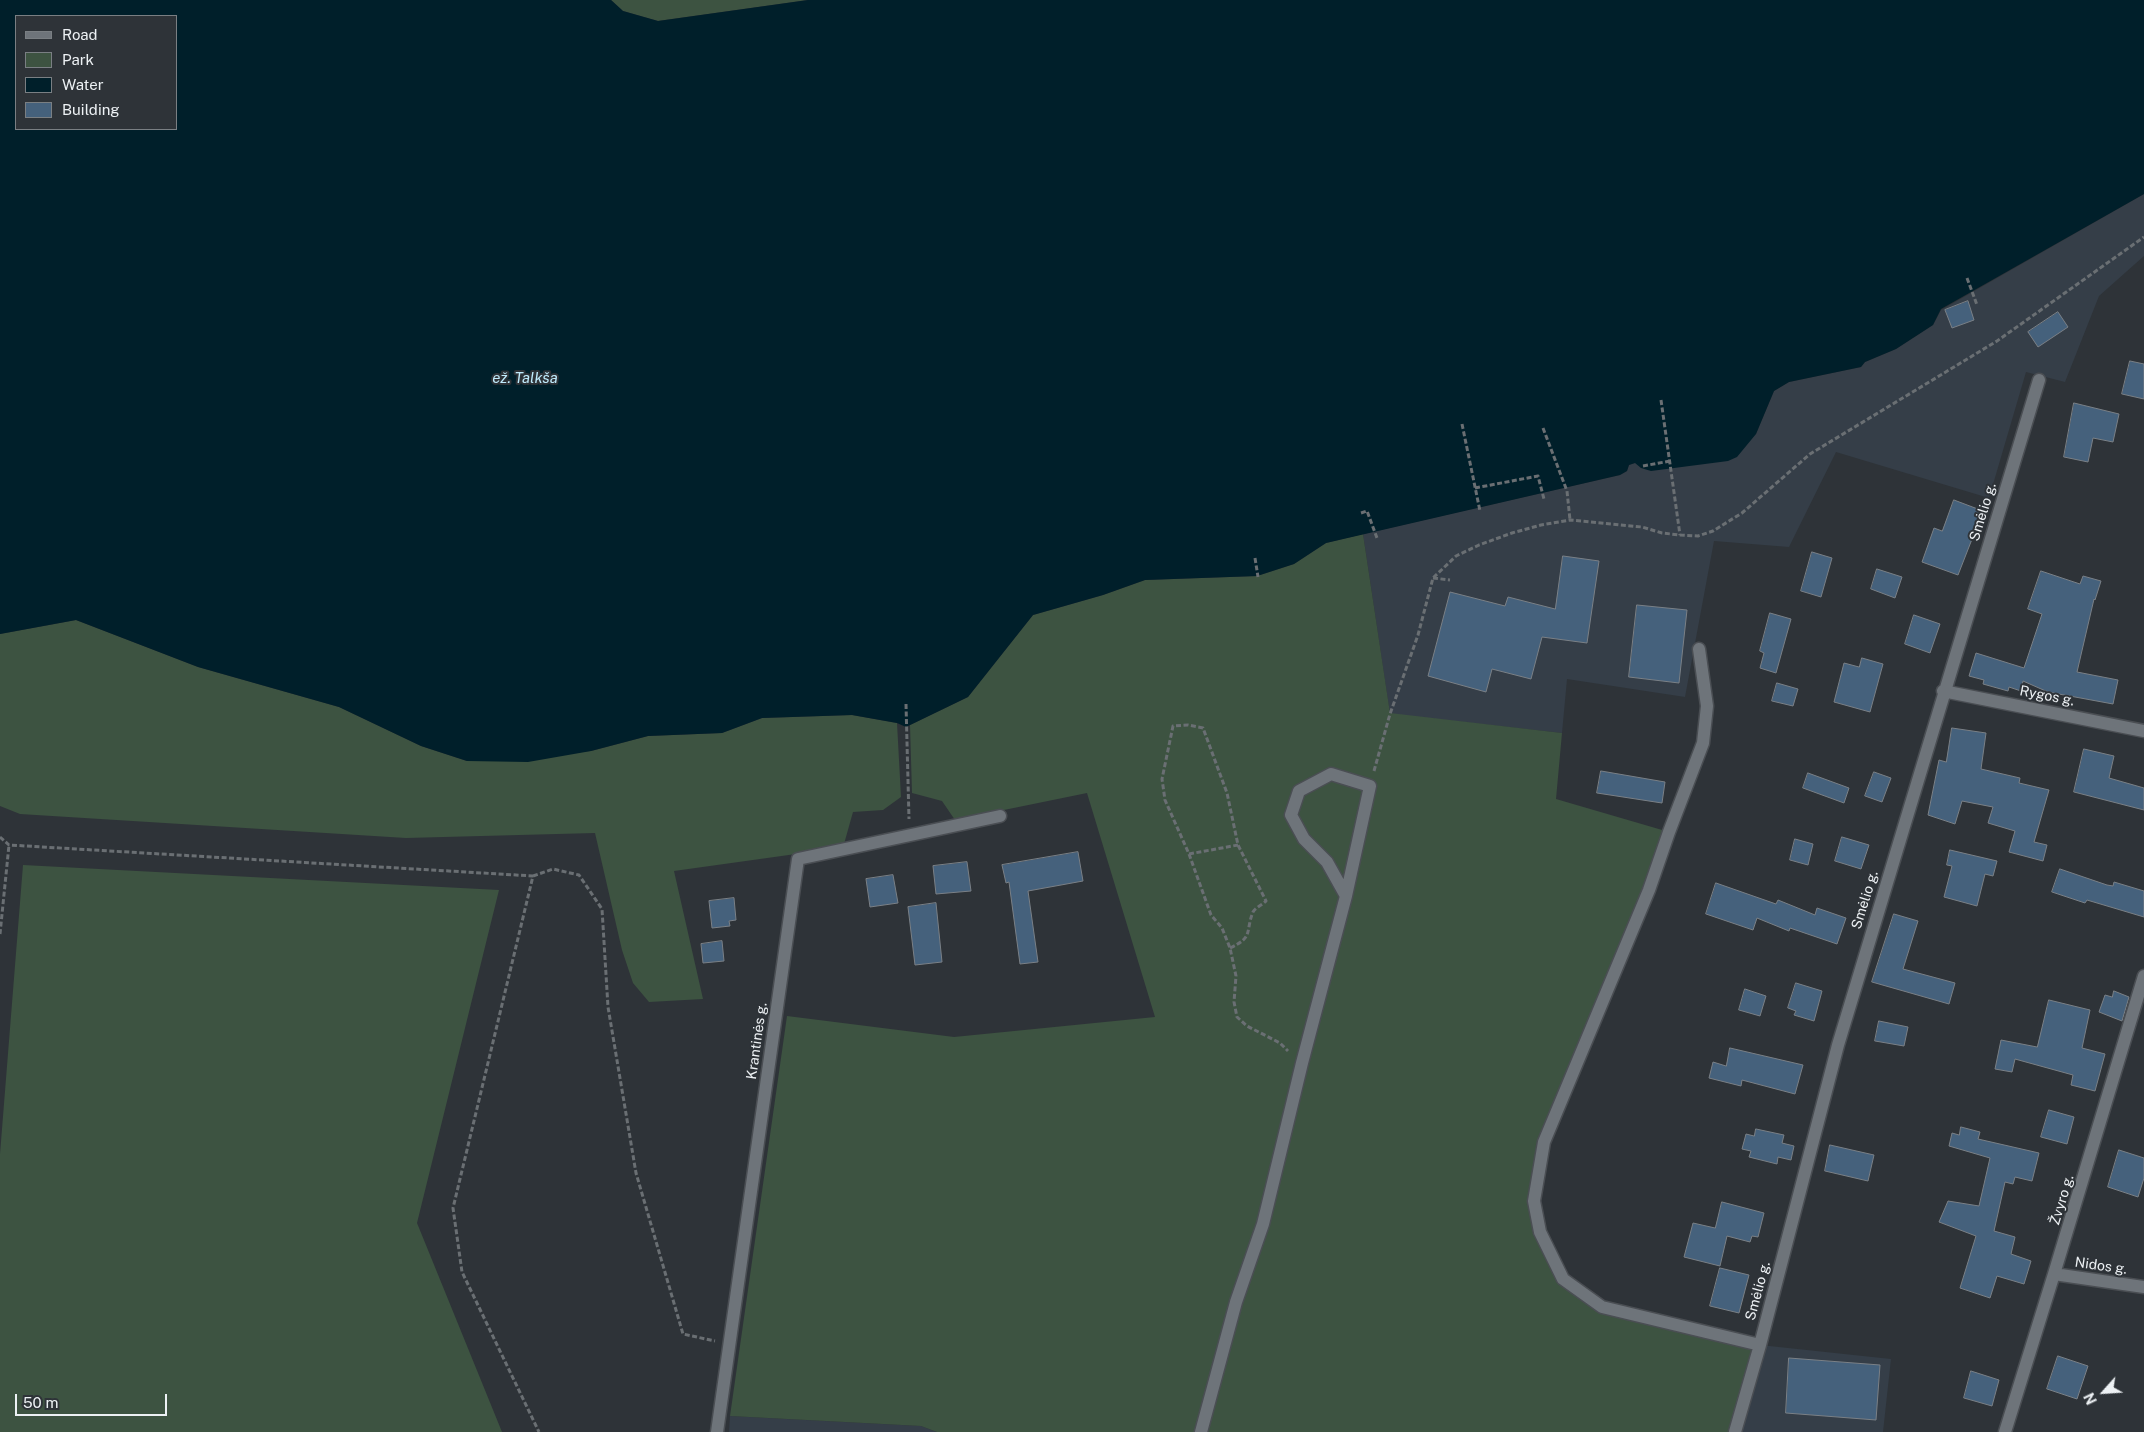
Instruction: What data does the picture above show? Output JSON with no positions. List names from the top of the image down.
{
  "streets": {
    "street": [
      "Smėlio g.",
      "Rygos g.",
      "Krantinės g.",
      "Žvyro g.",
      "Nidos g."
    ]
  },
  "crossings": [
    ["Smėlio g.", "Rygos g."],
    ["Žvyro g.", "Nidos g."]
  ],
  "water": ["ež. Talkša"],
  "legend": [
    "Road",
    "Park",
    "Water",
    "Building"
  ],
  "scale_bar": "50 m",
  "north": "bottom left"
}
